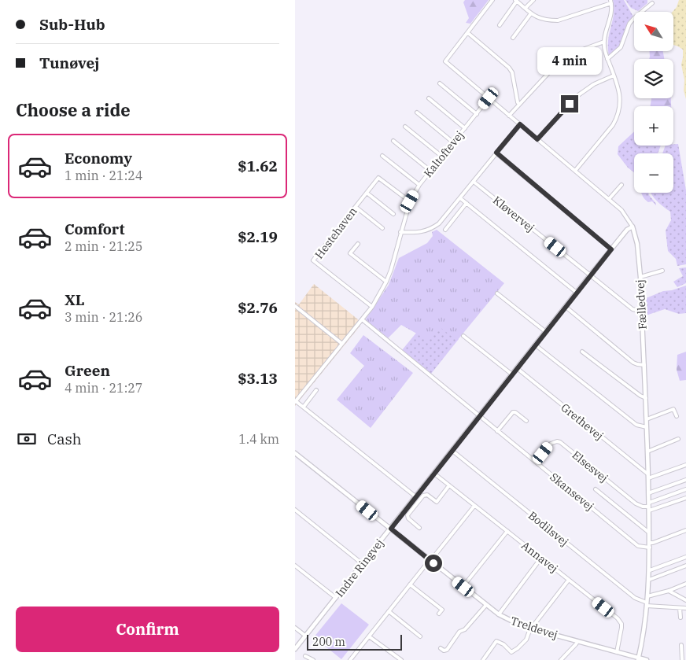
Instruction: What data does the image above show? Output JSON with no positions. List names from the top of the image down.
{
  "streets": {
    "street": [
      "Kaltoftevej",
      "Kløvervej",
      "Hestehaven",
      "Fælledvej",
      "Grethevej",
      "Elsesvej",
      "Skansevej",
      "Bodilsvej",
      "Annavej",
      "Indre Ringvej",
      "Treldevej"
    ]
  },
  "crossings": [
    ["Kaltoftevej", "Hestehaven"],
    ["Kaltoftevej", "Fælledvej"],
    ["Kaltoftevej", "Skansevej"],
    ["Kløvervej", "Fælledvej"],
    ["Kløvervej", "Indre Ringvej"],
    ["Fælledvej", "Grethevej"],
    ["Fælledvej", "Elsesvej"],
    ["Fælledvej", "Skansevej"],
    ["Fælledvej", "Bodilsvej"],
    ["Fælledvej", "Indre Ringvej"],
    ["Fælledvej", "Treldevej"],
    ["Grethevej", "Indre Ringvej"],
    ["Elsesvej", "Skansevej"],
    ["Skansevej", "Indre Ringvej"],
    ["Bodilsvej", "Indre Ringvej"],
    ["Annavej", "Indre Ringvej"],
    ["Annavej", "Treldevej"],
    ["Indre Ringvej", "Treldevej"]
  ],
  "scale_bar": "200 m",
  "north": "top left",
  "page": {
    "banner": ["Sub-Hub", "Tunøvej"],
    "map_buttons": ["+", "−"],
    "bubble": "4 min",
    "heading": "Choose a ride",
    "list": [
      {
        "name": "Economy",
        "note": "1 min · 21:24",
        "value": "$1.62"
      },
      {
        "name": "Comfort",
        "note": "2 min · 21:25",
        "value": "$2.19"
      },
      {
        "name": "XL",
        "note": "3 min · 21:26",
        "value": "$2.76"
      },
      {
        "name": "Green",
        "note": "4 min · 21:27",
        "value": "$3.13"
      }
    ],
    "pay": ["Cash", "1.4 km"],
    "buttons": "Confirm",
    "scale": "200 m"
  }
}
